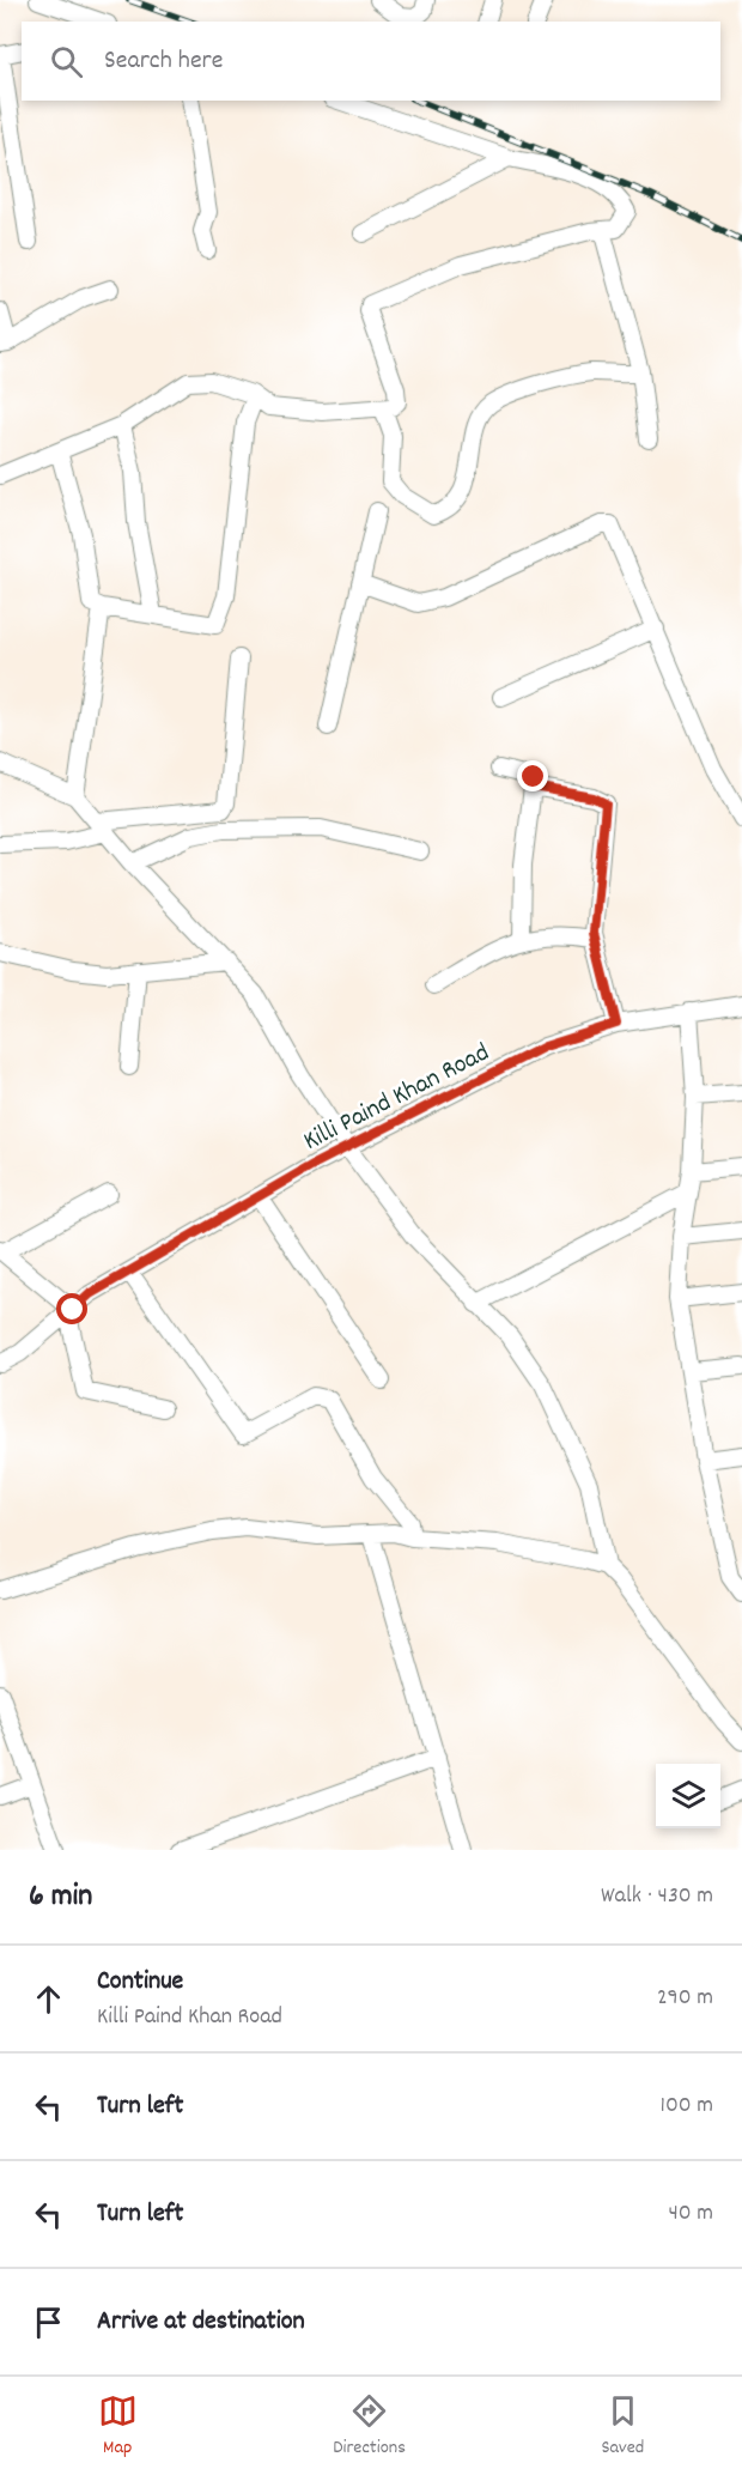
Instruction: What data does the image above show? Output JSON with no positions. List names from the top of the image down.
{
  "streets": {
    "street": ["Killi Paind Khan Road"]
  },
  "page": {
    "search": "Search here",
    "heading": ["6 min", "Walk · 430 m"],
    "list": [
      ["Continue", "Killi Paind Khan Road", "290 m"],
      ["Turn left", "100 m"],
      ["Turn left", "40 m"],
      "Arrive at destination"
    ],
    "nav": ["Map", "Directions", "Saved"]
  }
}
